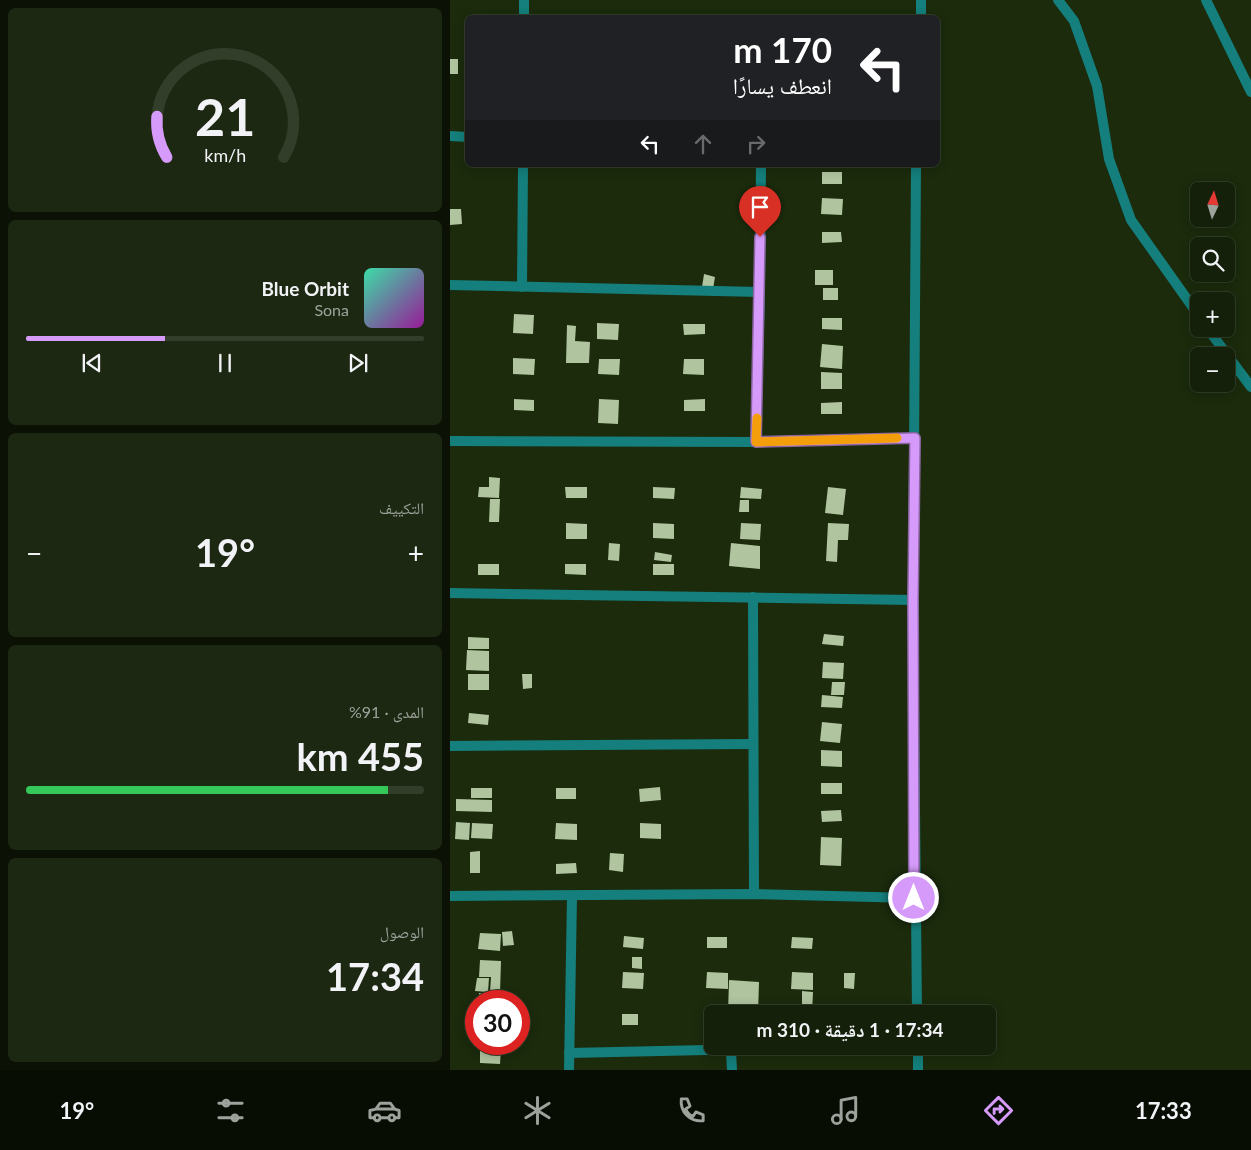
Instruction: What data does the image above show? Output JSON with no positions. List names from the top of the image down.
{
  "north": "top",
  "page": {
    "turn": ["170 m", "انعطف يسارًا"],
    "map_buttons": ["+", "−"],
    "song": ["Blue Orbit", "Sona"],
    "tile": [
      "التكييف",
      ["المدى · 91%", "455 km"],
      ["الوصول", "17:34"]
    ],
    "heat": ["−", "19°", "+"],
    "limit": "30",
    "trip": "17:34 · 1 دقيقة · 310 m",
    "tabs": ["17:33", "19°"],
    "gauge": ["21", "km/h"]
  }
}
